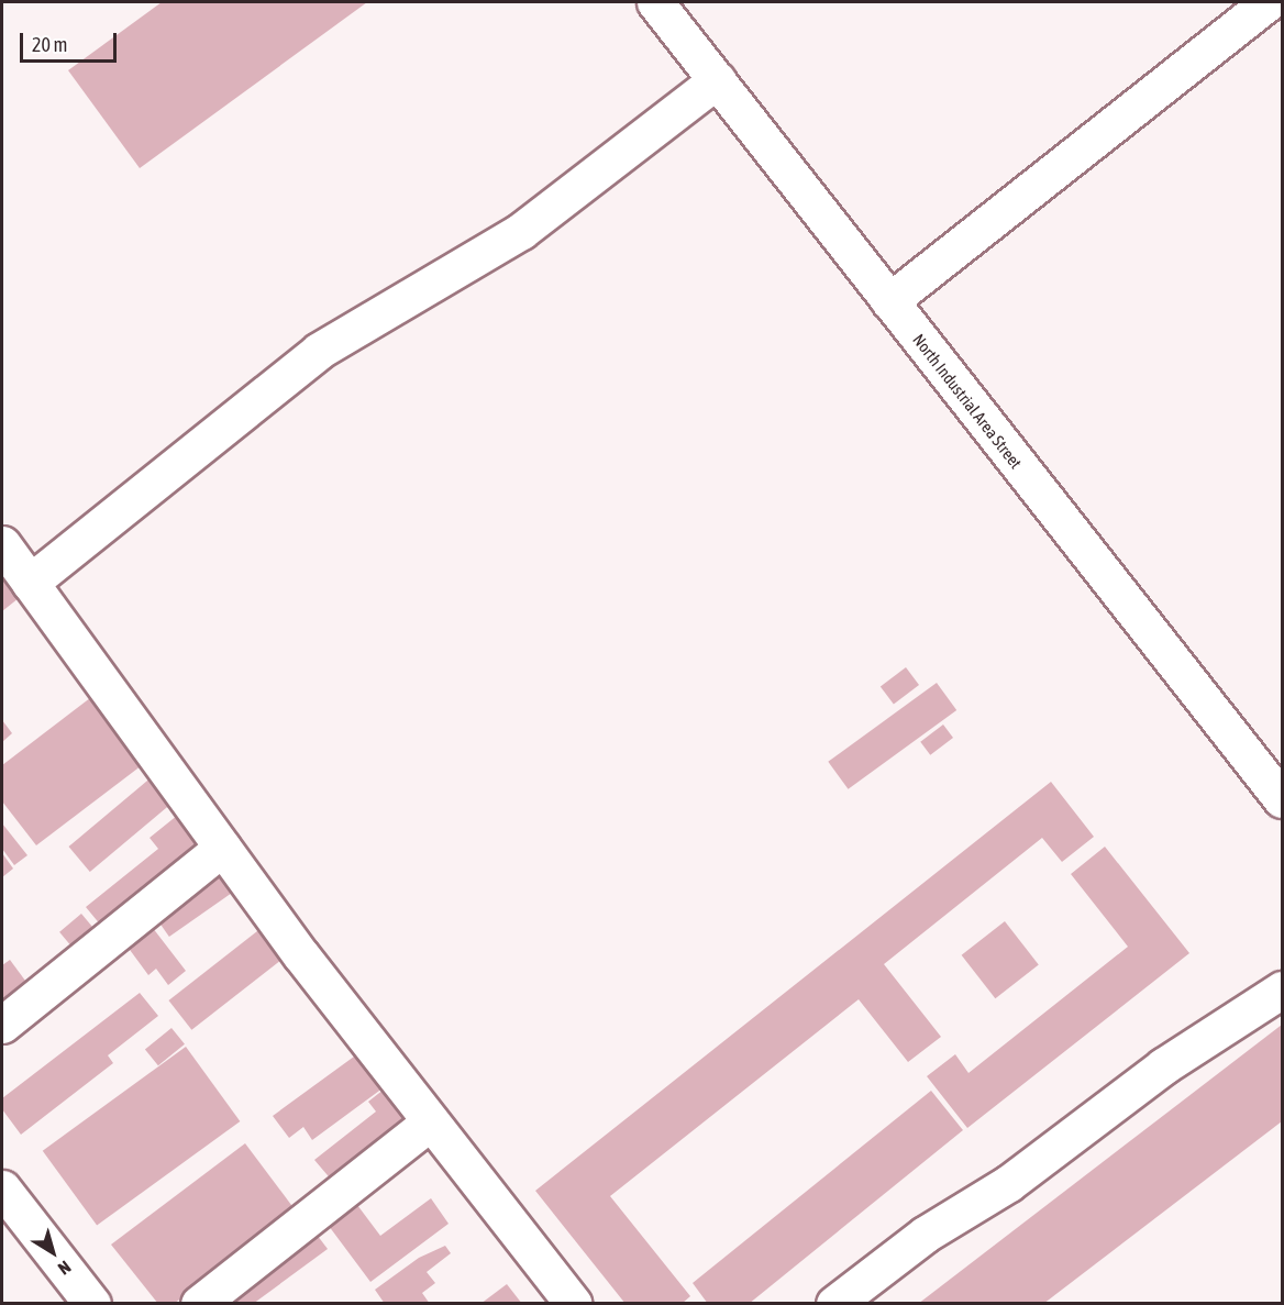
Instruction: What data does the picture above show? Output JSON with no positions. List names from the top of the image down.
{
  "streets": {
    "street": ["North Industrial Area Street"]
  },
  "scale_bar": "20 m",
  "north": "bottom right"
}
